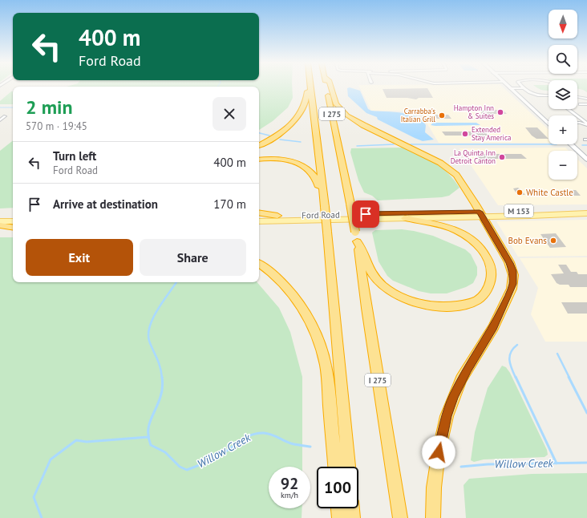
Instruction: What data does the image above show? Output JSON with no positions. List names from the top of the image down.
{
  "streets": {
    "highway": ["I 275"],
    "main road": ["M 153", "Ford Road"]
  },
  "water": ["Willow Creek"],
  "places": [
    "Hampton Inn & Suites",
    "Carrabba's Italian Grill",
    "Extended Stay America",
    "La Quinta Inn Detroit Canton",
    "White Castle",
    "Bob Evans"
  ],
  "north": "bottom",
  "page": {
    "map_buttons": ["+", "−"],
    "turn": ["400 m", "Ford Road"],
    "heading": ["2 min", "570 m · 19:45"],
    "list": [
      {
        "name": "Turn left",
        "note": "Ford Road",
        "value": "400 m"
      },
      {
        "name": "Arrive at destination",
        "value": "170 m"
      }
    ],
    "buttons": ["Exit", "Share"],
    "speed": "92 km/h",
    "limit": "100"
  }
}
